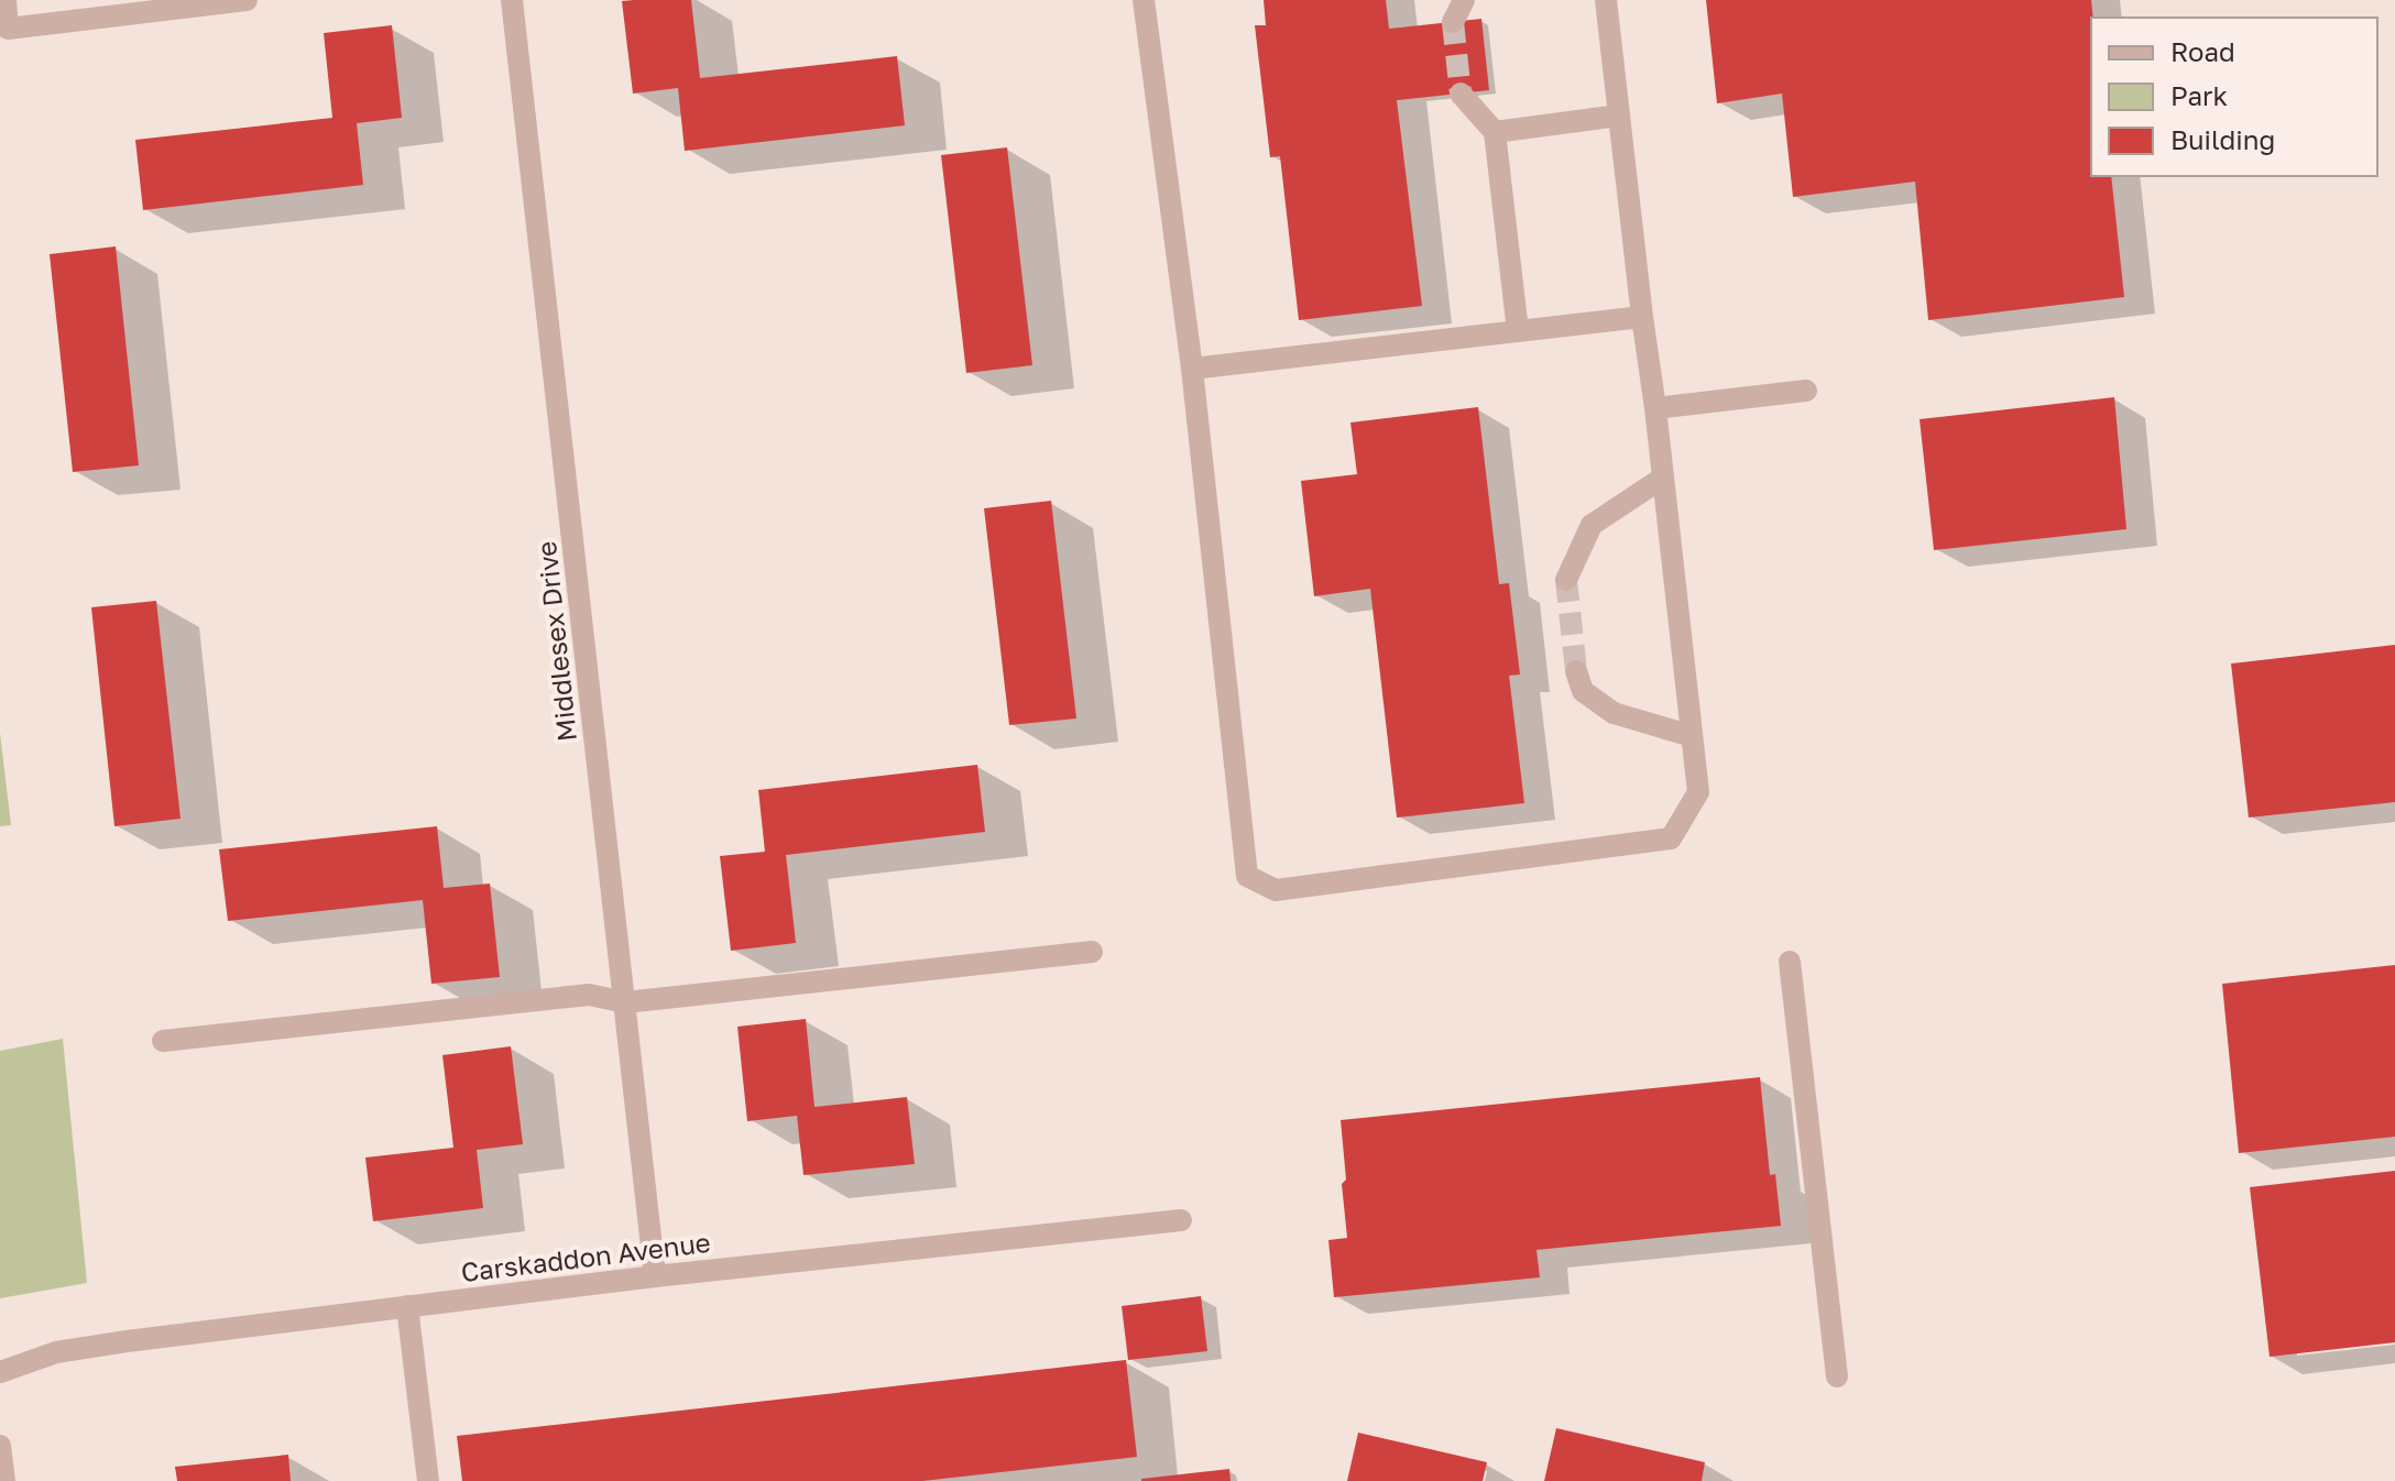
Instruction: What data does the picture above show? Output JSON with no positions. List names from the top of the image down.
{
  "streets": {
    "street": ["Middlesex Drive", "Carskaddon Avenue"]
  },
  "crossings": [
    ["Middlesex Drive", "Carskaddon Avenue"]
  ],
  "legend": ["Road", "Park", "Building"]
}
